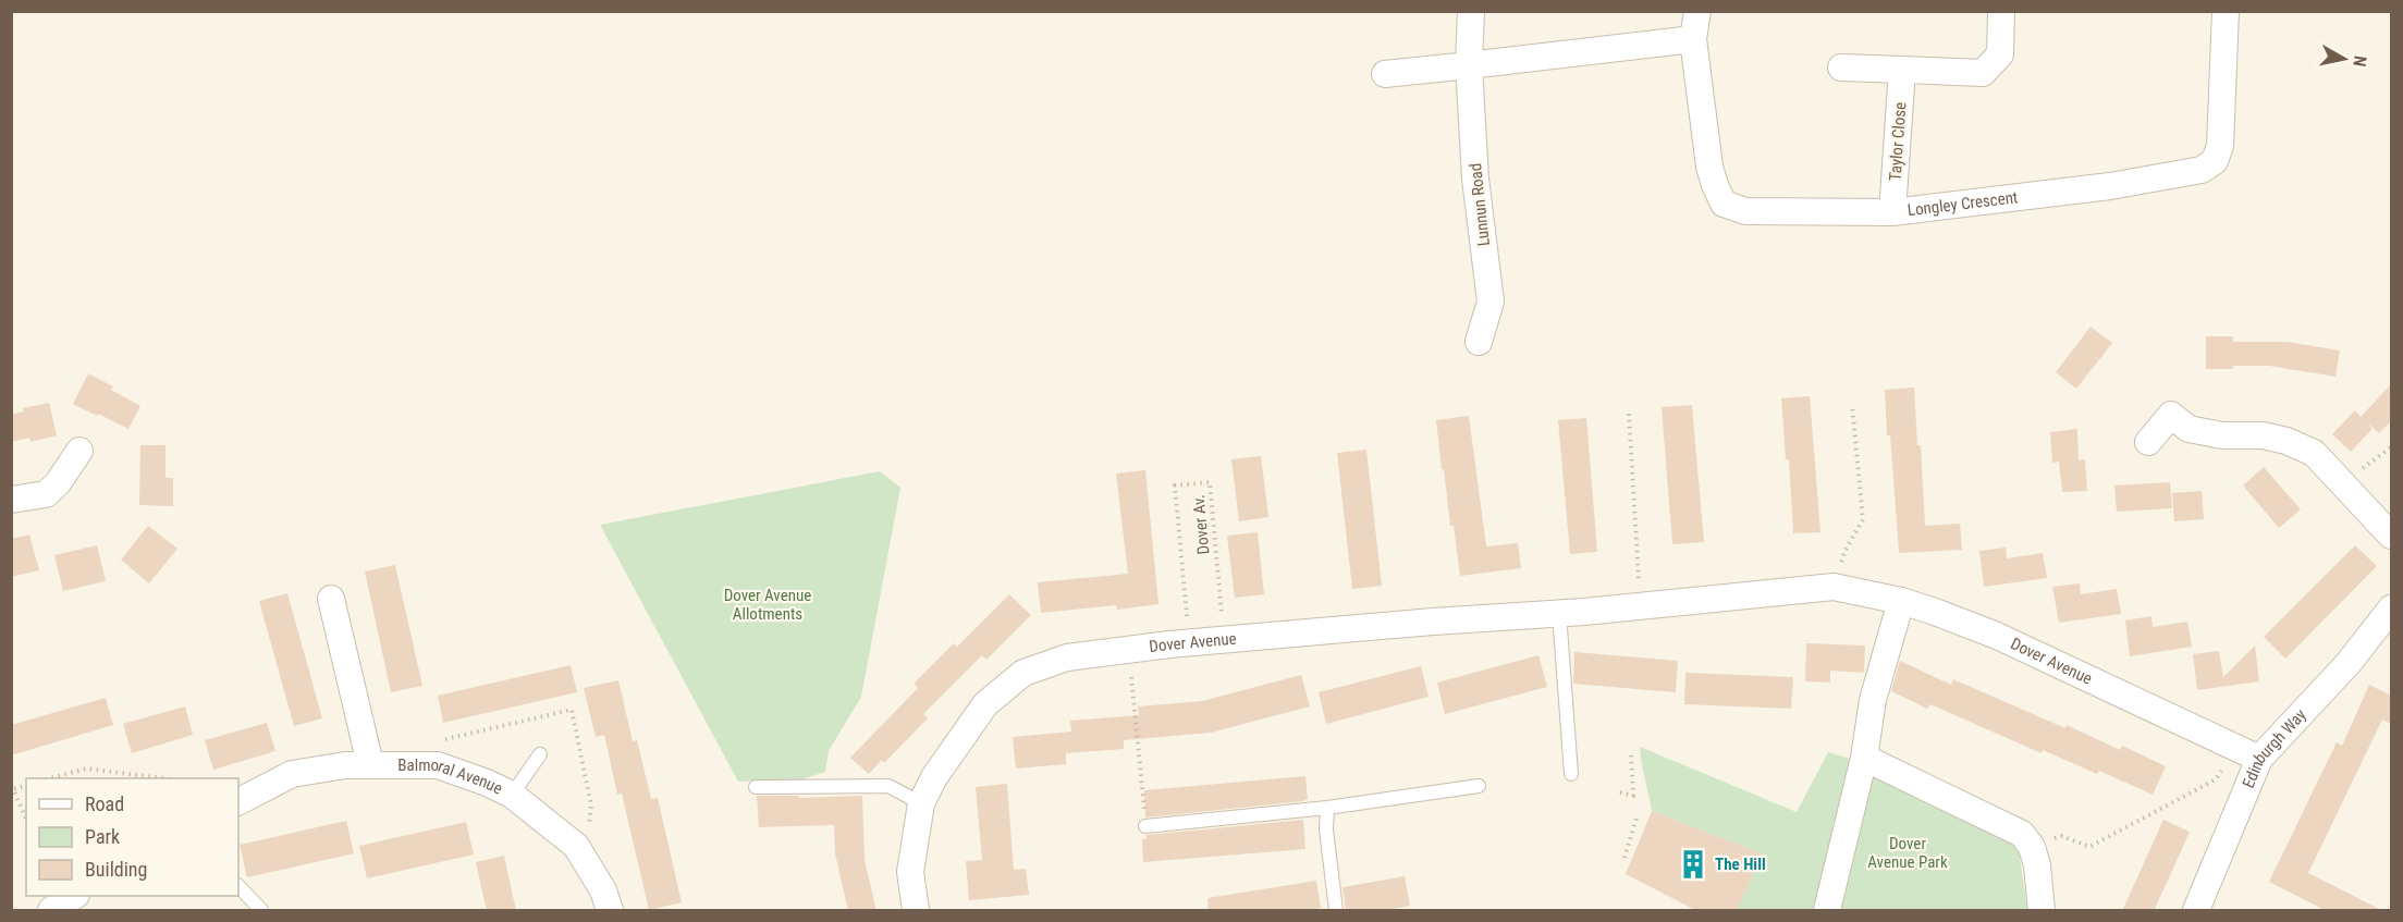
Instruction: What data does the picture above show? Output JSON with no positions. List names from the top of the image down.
{
  "streets": {
    "street": [
      "Taylor Close",
      "Longley Crescent",
      "Lunnun Road",
      "Dover Avenue",
      "Edinburgh Way",
      "Balmoral Avenue"
    ],
    "path": ["Dover Av."]
  },
  "crossings": [
    ["Taylor Close", "Longley Crescent"],
    ["Dover Av.", "Dover Avenue"],
    ["Dover Avenue", "Edinburgh Way"]
  ],
  "parks": ["Dover Avenue Allotments", "Dover Avenue Park"],
  "places": {
    "building": ["The Hill"]
  },
  "legend": ["Road", "Park", "Building"],
  "north": "right"
}
